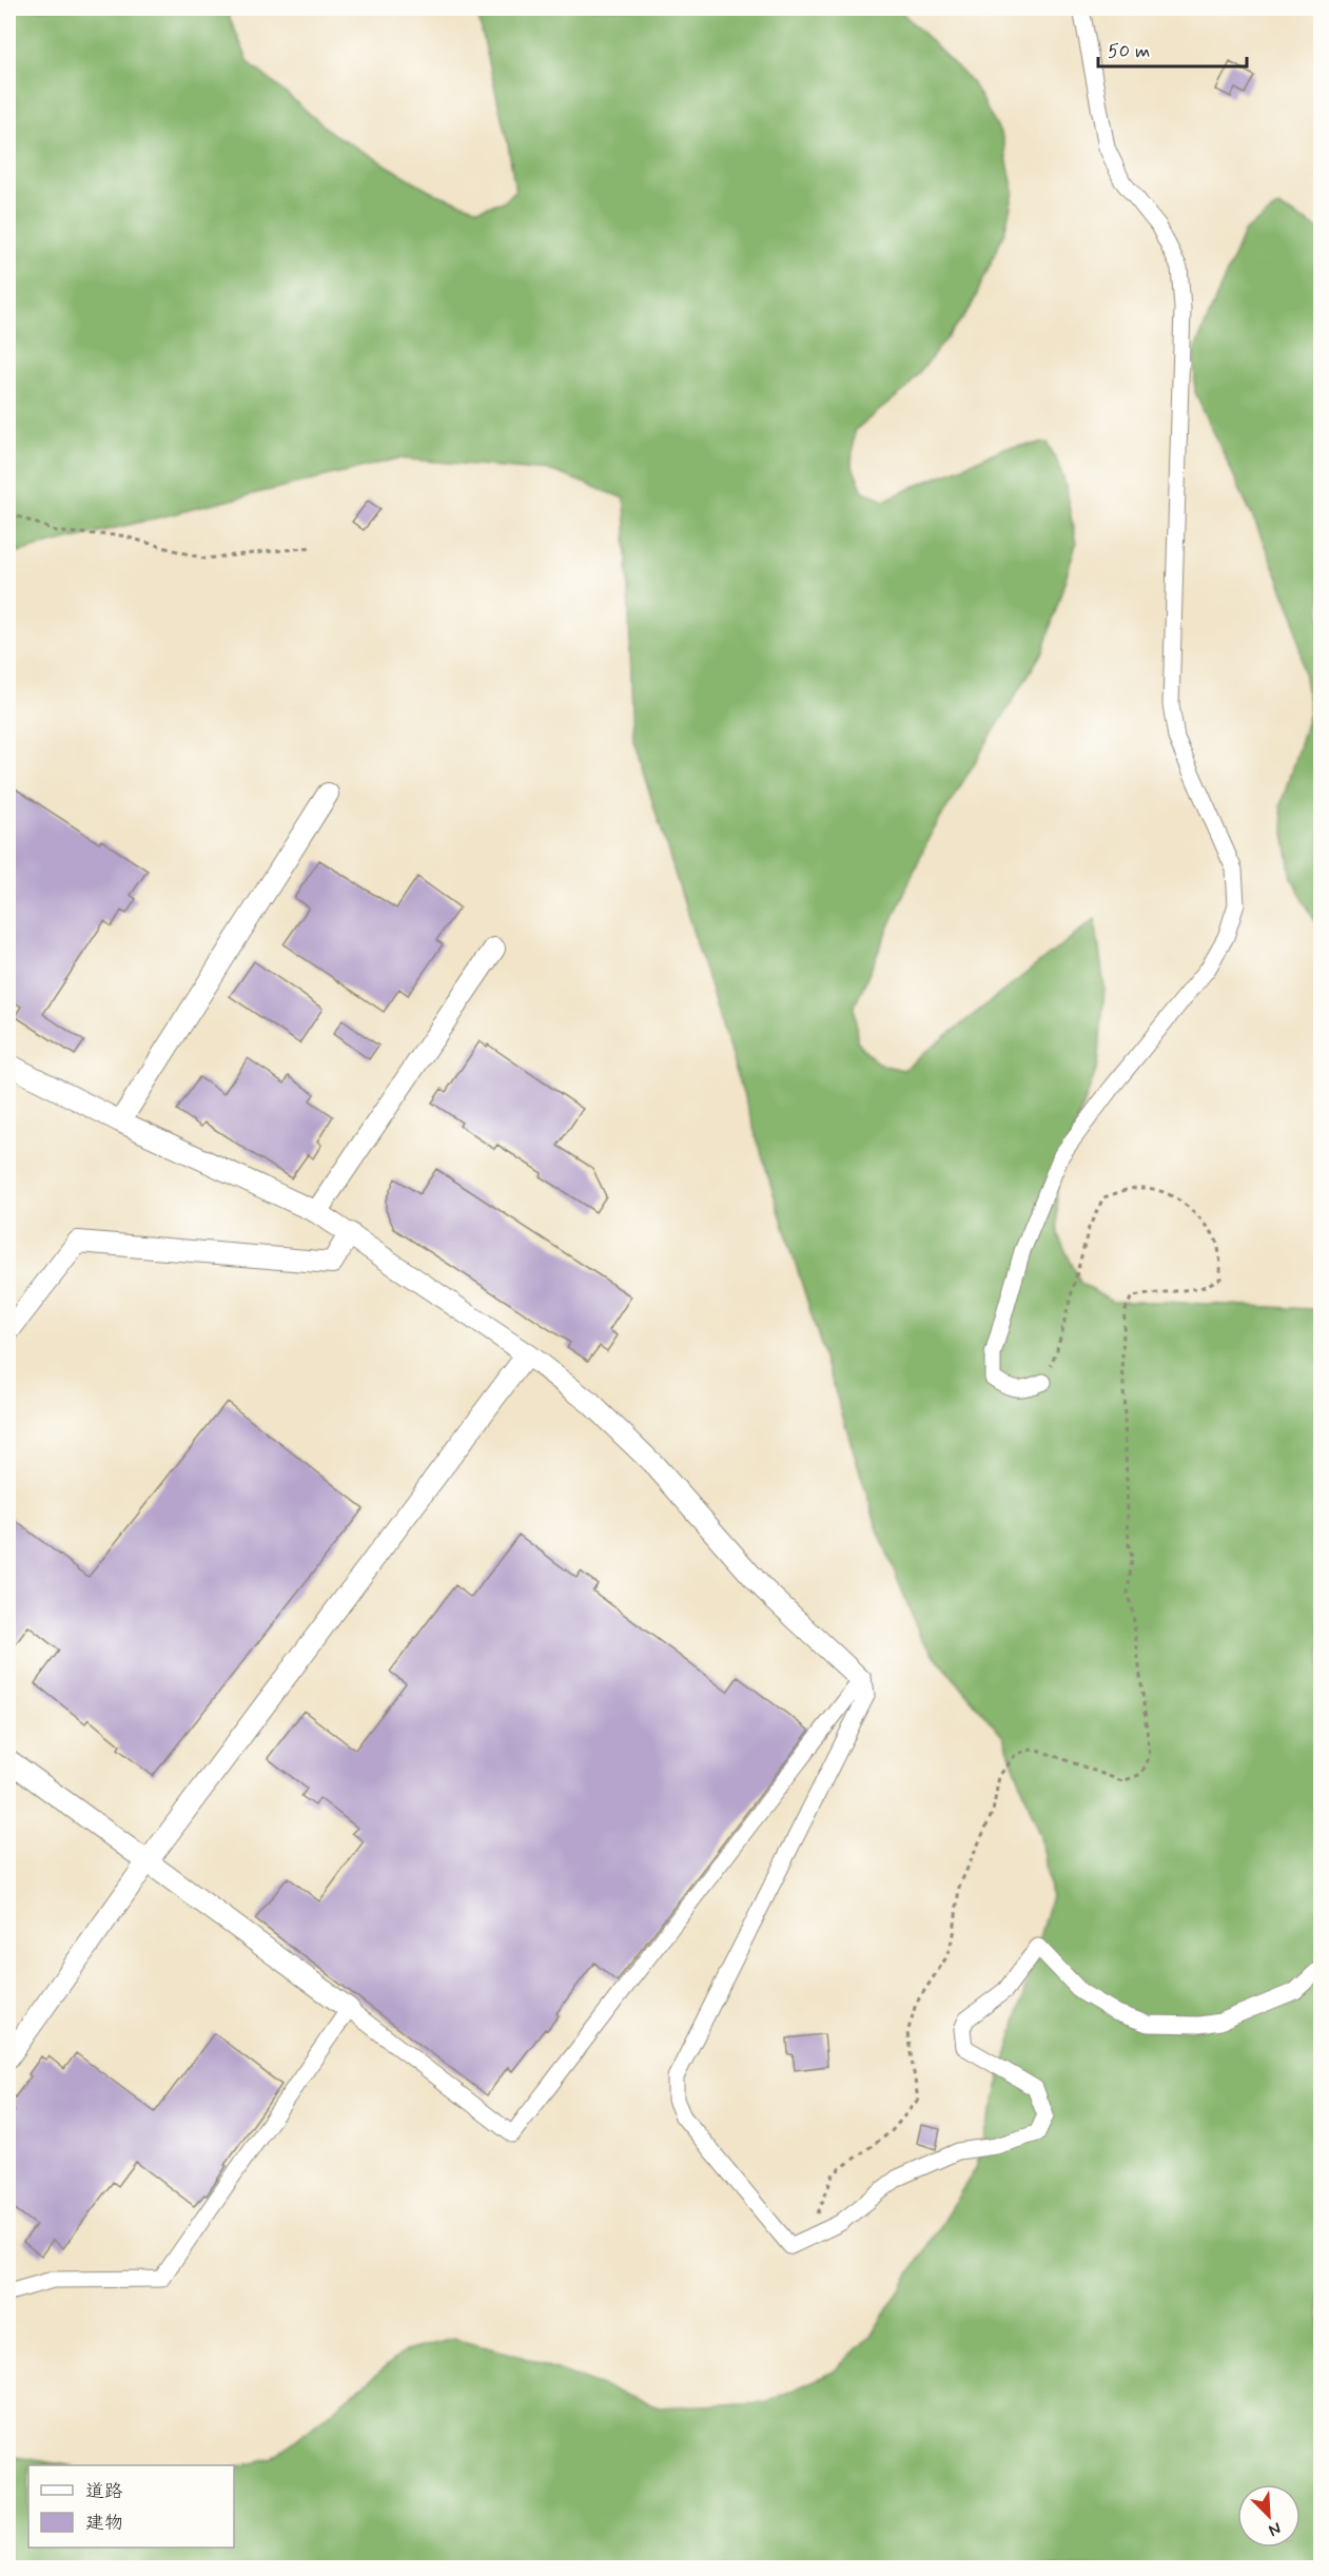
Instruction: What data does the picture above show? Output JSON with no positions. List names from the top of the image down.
{
  "legend": ["道路", "建物"],
  "scale_bar": "50 m",
  "north": "bottom right"
}
